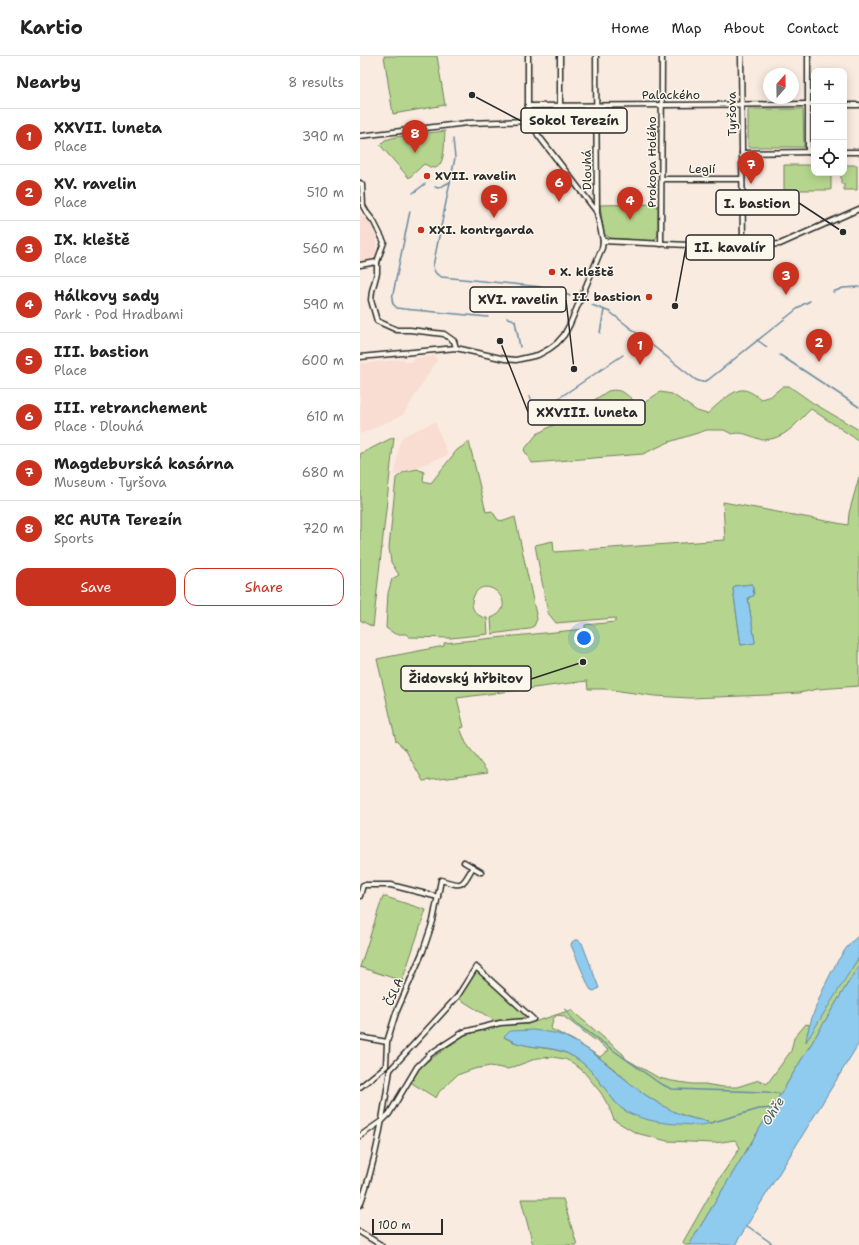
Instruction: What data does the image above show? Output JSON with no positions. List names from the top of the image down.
{
  "streets": {
    "street": [
      "Palackého",
      "Tyršova",
      "Prokopa Holého",
      "Legií",
      "Dlouhá",
      "ČSLA"
    ]
  },
  "crossings": [
    ["Palackého", "Tyršova"],
    ["Palackého", "Prokopa Holého"],
    ["Palackého", "Dlouhá"],
    ["Tyršova", "Legií"],
    ["Prokopa Holého", "Legií"]
  ],
  "water": ["Ohře"],
  "places": [
    "Sokol Terezín",
    "XVII. ravelin",
    "XXI. kontrgarda",
    "I. bastion",
    "X. kleště",
    "II. bastion",
    "II. kavalír",
    "XXVIII. luneta",
    "XVI. ravelin",
    "Židovský hřbitov"
  ],
  "scale_bar": "100 m",
  "north": "top",
  "page": {
    "header": "Kartio",
    "nav": [
      "Home",
      "Map",
      "About",
      "Contact"
    ],
    "heading": ["Nearby", "8 results"],
    "map_buttons": ["+", "−"],
    "list": [
      {
        "mark": "1",
        "name": "XXVII. luneta",
        "note": "Place",
        "value": "390 m"
      },
      {
        "mark": "2",
        "name": "XV. ravelin",
        "note": "Place",
        "value": "510 m"
      },
      {
        "mark": "3",
        "name": "IX. kleště",
        "note": "Place",
        "value": "560 m"
      },
      {
        "mark": "4",
        "name": "Hálkovy sady",
        "note": "Park · Pod Hradbami",
        "value": "590 m"
      },
      {
        "mark": "5",
        "name": "III. bastion",
        "note": "Place",
        "value": "600 m"
      },
      {
        "mark": "6",
        "name": "III. retranchement",
        "note": "Place · Dlouhá",
        "value": "610 m"
      },
      {
        "mark": "7",
        "name": "Magdeburská kasárna",
        "note": "Museum · Tyršova",
        "value": "680 m"
      },
      {
        "mark": "8",
        "name": "RC AUTA Terezín",
        "note": "Sports",
        "value": "720 m"
      }
    ],
    "pins": [
      "8",
      "7",
      "6",
      "5",
      "4",
      "3",
      "2",
      "1"
    ],
    "buttons": ["Save", "Share"],
    "scale": "100 m"
  }
}
